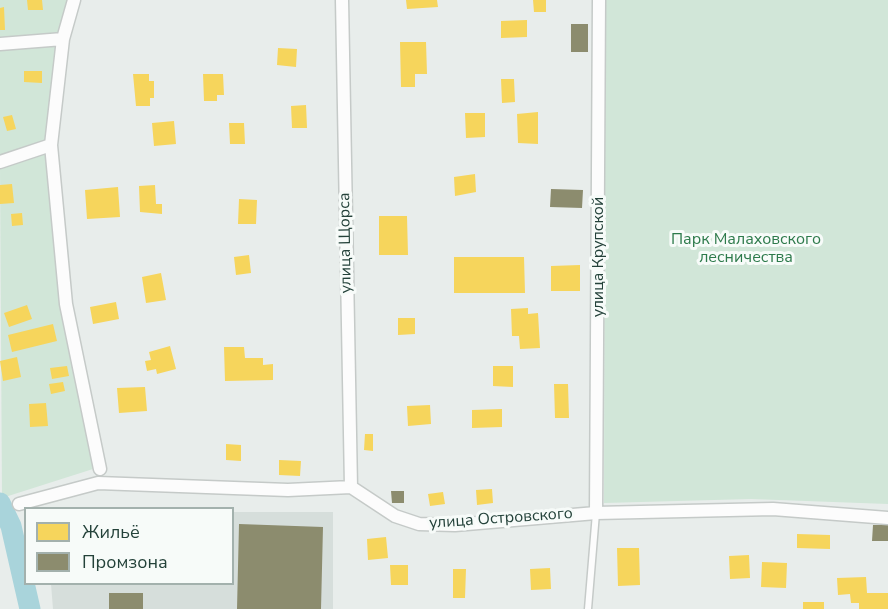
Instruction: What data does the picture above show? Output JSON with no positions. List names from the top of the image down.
{
  "streets": {
    "street": ["улица Щорса", "улица Крупской", "улица Островского"]
  },
  "crossings": [
    ["улица Щорса", "улица Островского"],
    ["улица Крупской", "улица Островского"]
  ],
  "parks": ["Парк Малаховского лесничества"],
  "legend": ["Жильё", "Промзона"]
}
